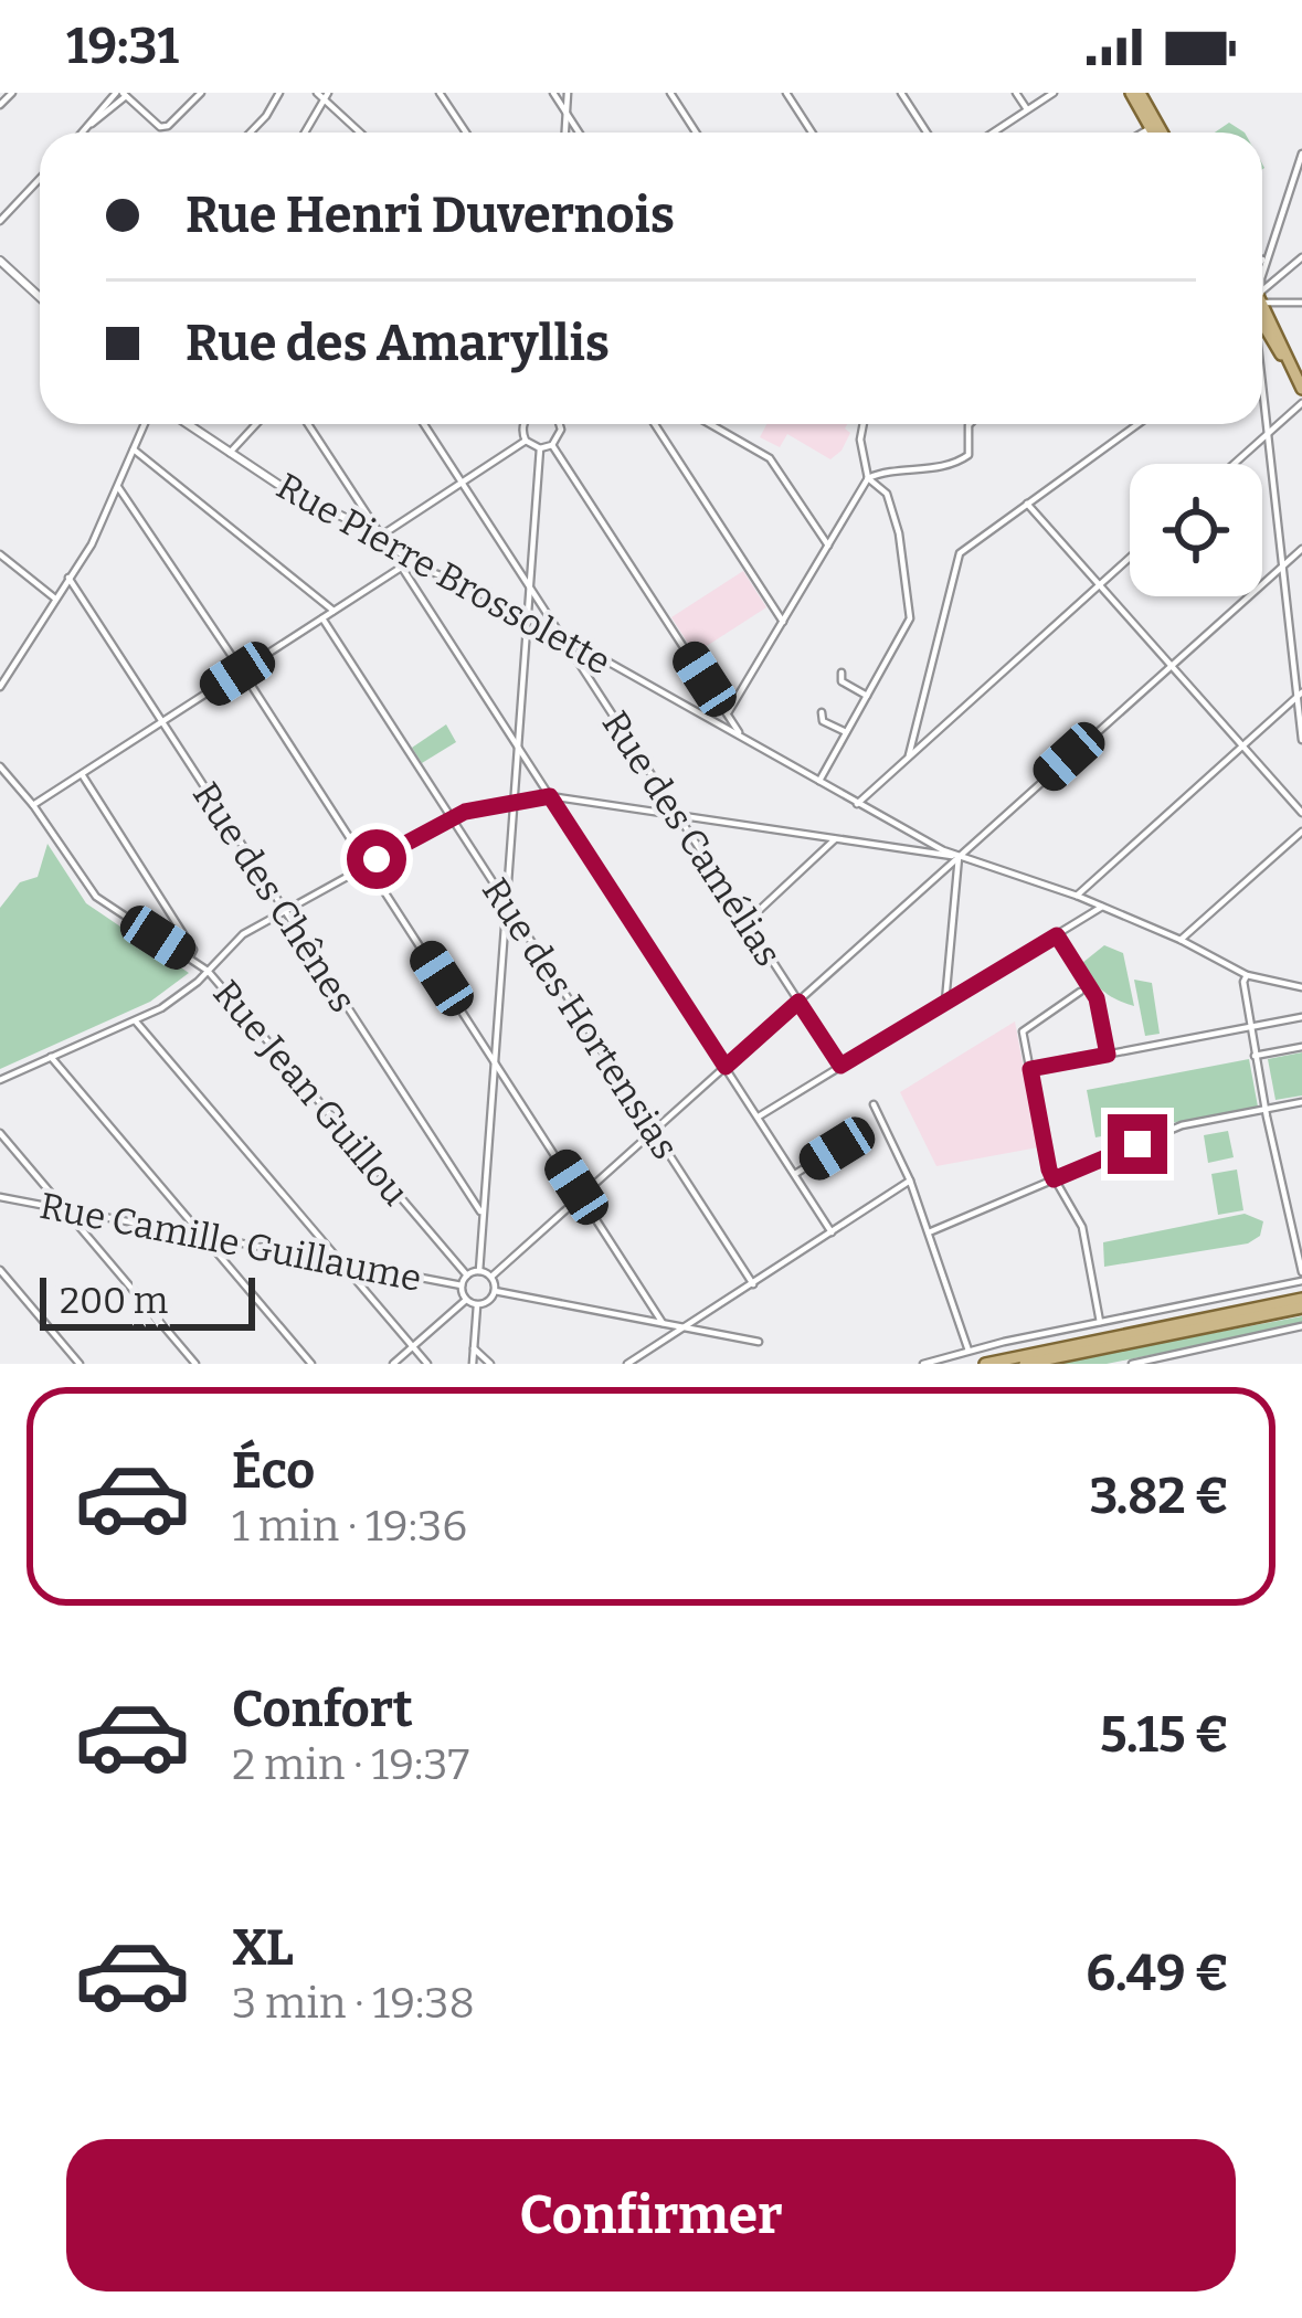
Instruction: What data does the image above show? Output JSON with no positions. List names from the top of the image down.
{
  "streets": {
    "street": [
      "Rue Pierre Brossolette",
      "Rue des Camélias",
      "Rue des Chênes",
      "Rue des Hortensias",
      "Rue Jean Guillou",
      "Rue Camille Guillaume"
    ]
  },
  "crossings": [
    ["Rue Pierre Brossolette", "Rue des Camélias"],
    ["Rue Jean Guillou", "Rue Camille Guillaume"]
  ],
  "scale_bar": "200 m",
  "page": {
    "status": "19:31",
    "banner": ["Rue Henri Duvernois", "Rue des Amaryllis"],
    "scale": "200 m",
    "list": [
      {
        "name": "Éco",
        "note": "1 min · 19:36",
        "value": "3.82 €"
      },
      {
        "name": "Confort",
        "note": "2 min · 19:37",
        "value": "5.15 €"
      },
      {
        "name": "XL",
        "note": "3 min · 19:38",
        "value": "6.49 €"
      }
    ],
    "buttons": "Confirmer"
  }
}
